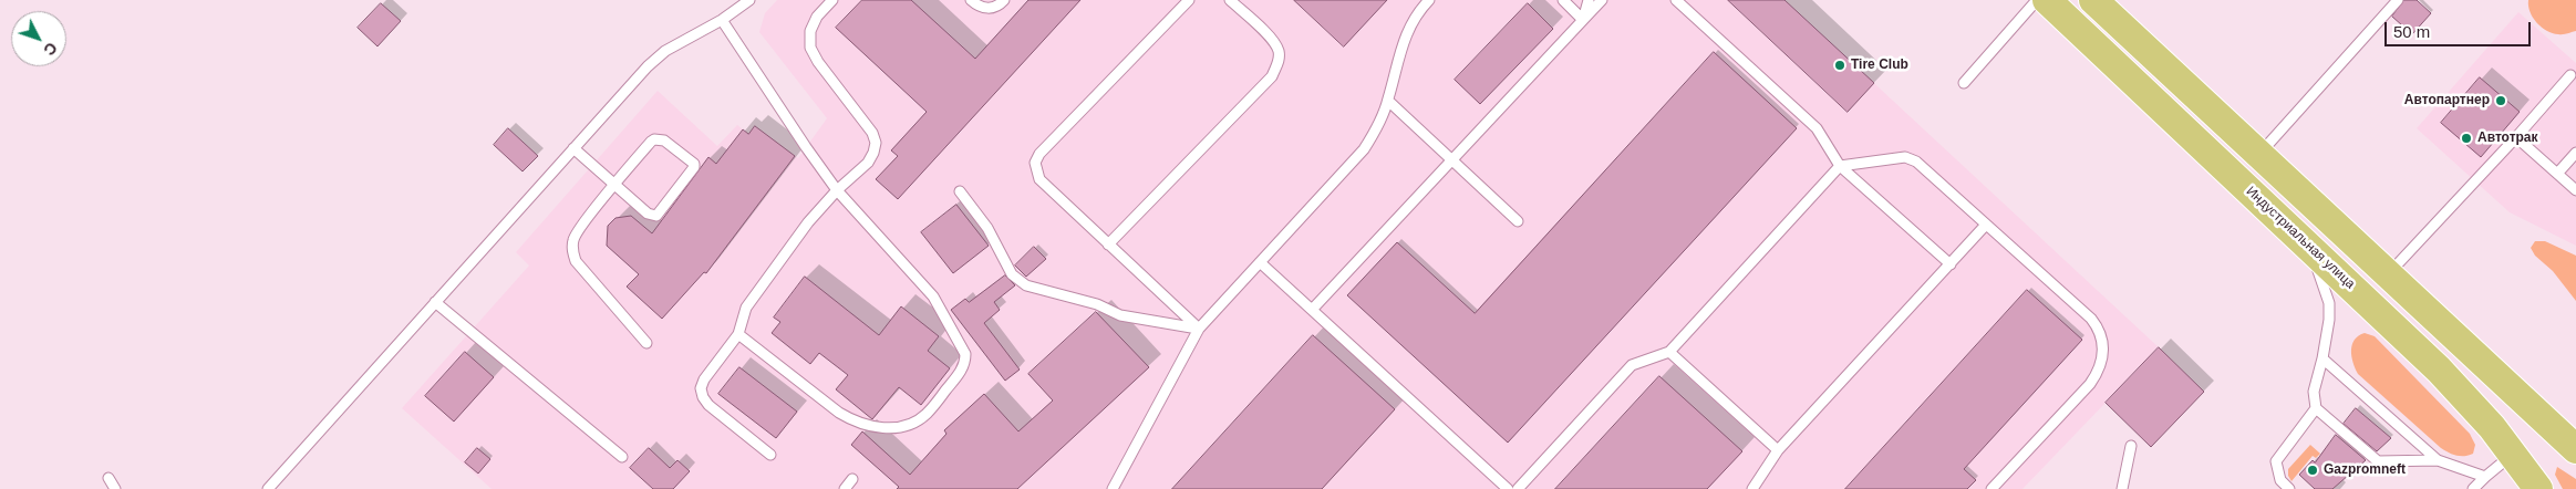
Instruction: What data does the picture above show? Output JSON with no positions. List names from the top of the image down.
{
  "streets": {
    "main road": ["Индустриальная улица"]
  },
  "places": [
    "Tire Club",
    "Автопартнер",
    "Автотрак",
    "Gazpromneft"
  ],
  "scale_bar": "50 m",
  "north": "bottom right"
}
